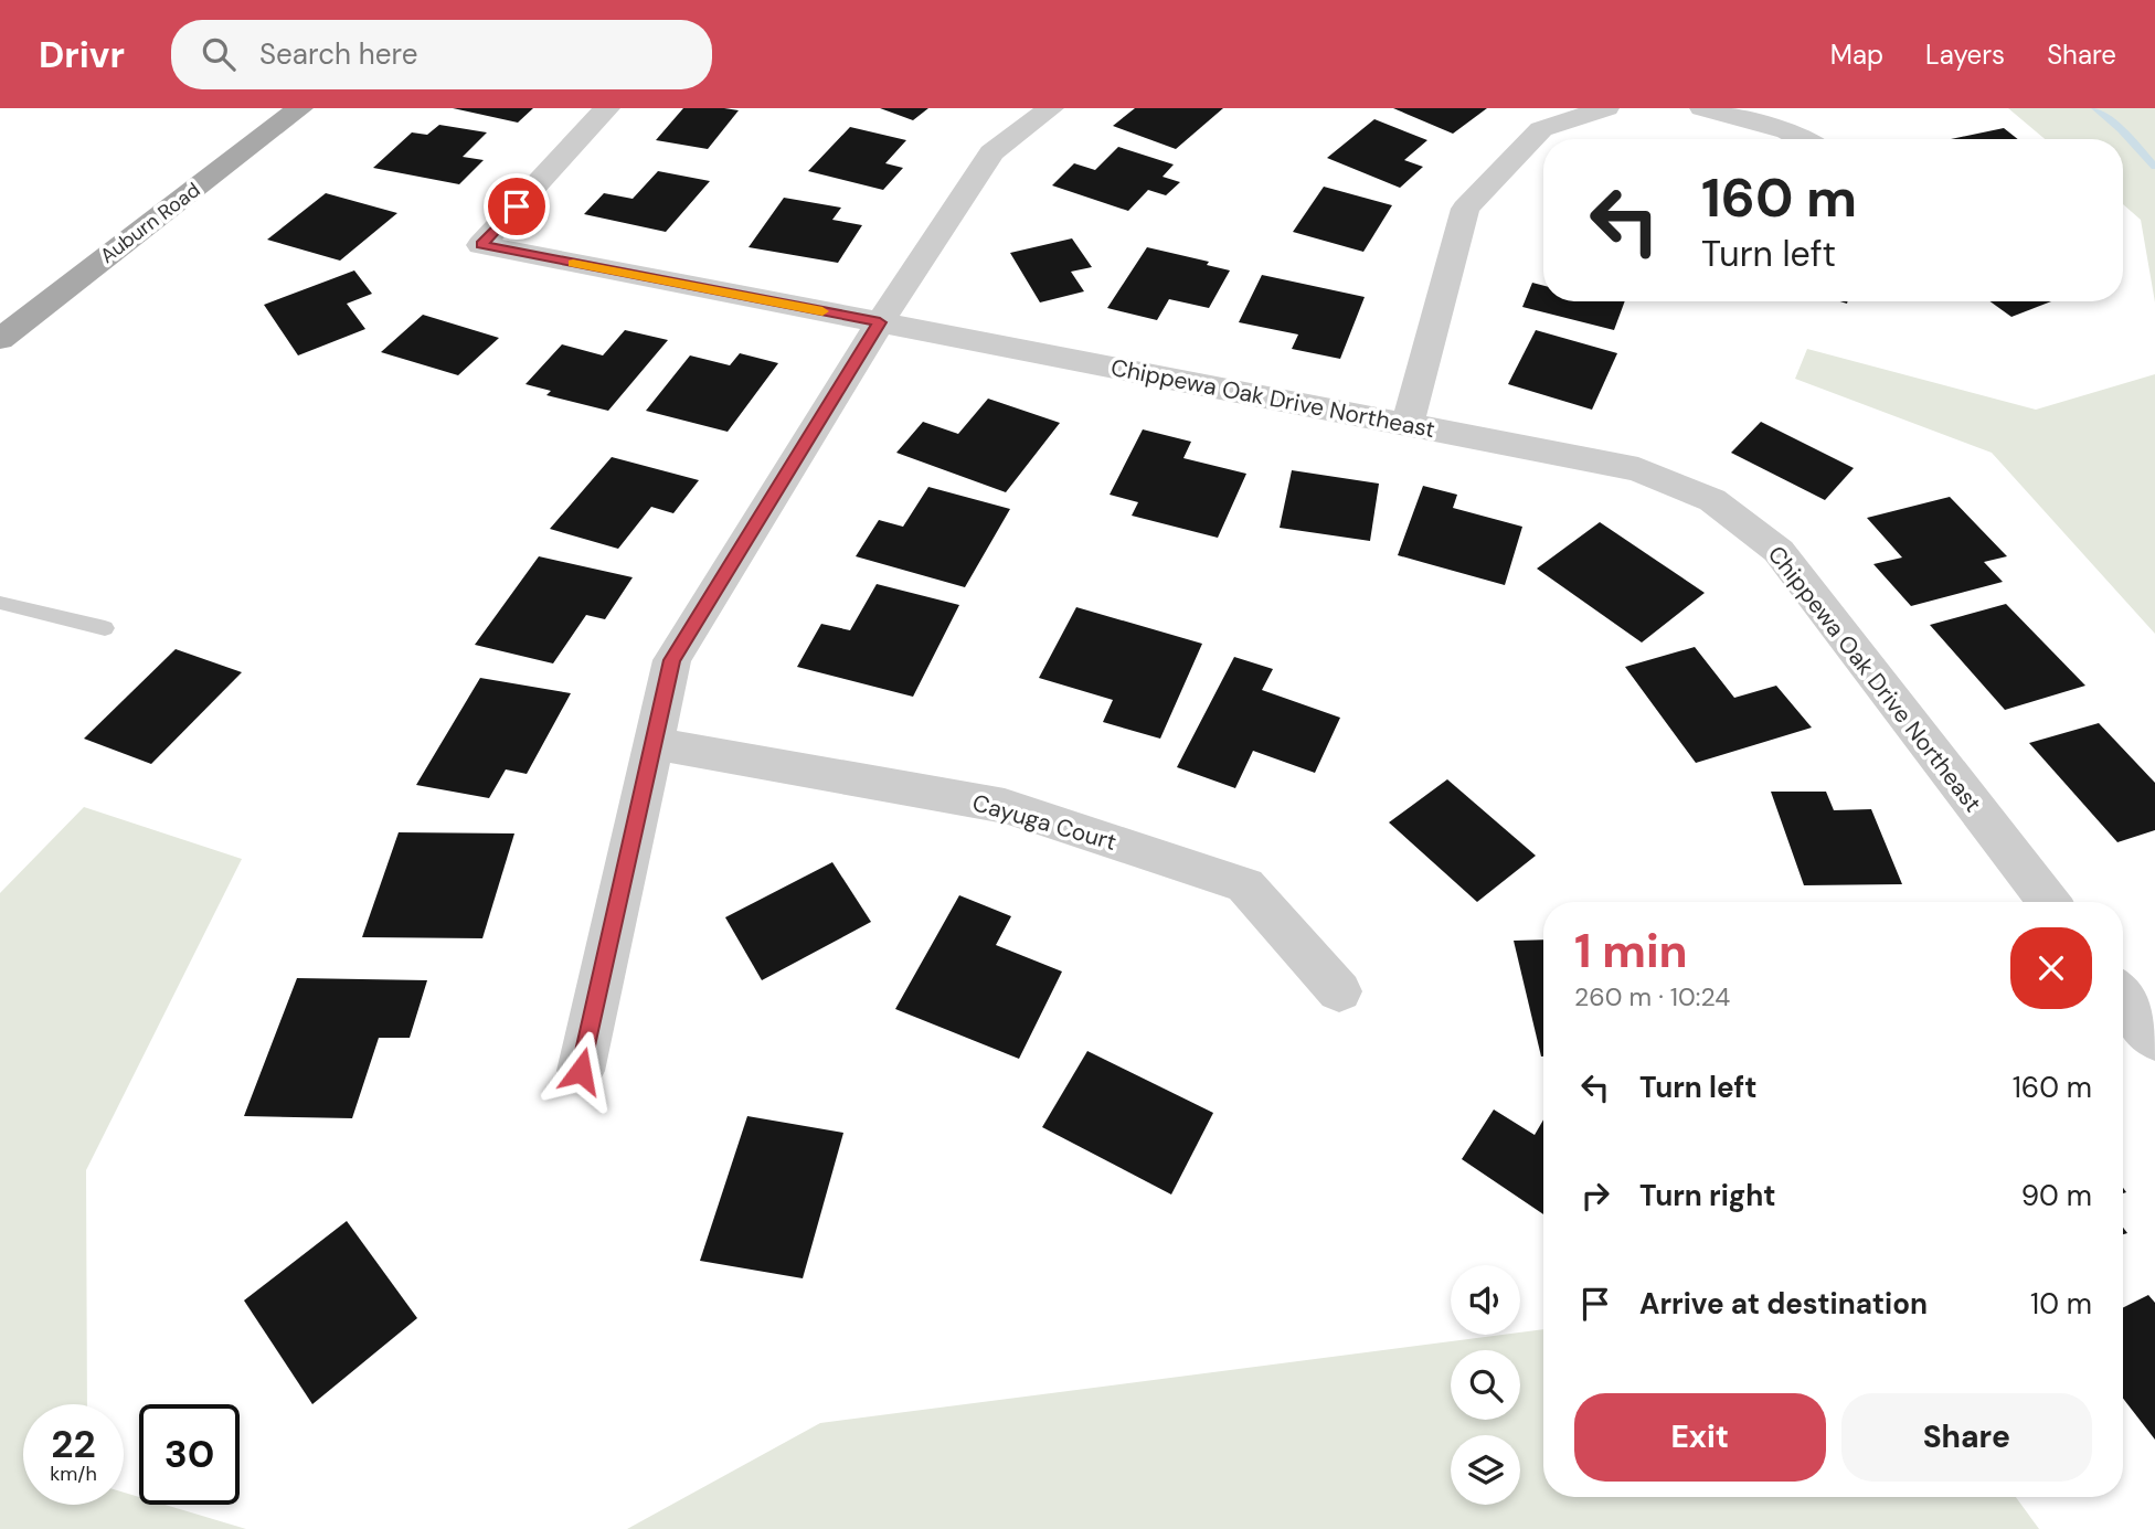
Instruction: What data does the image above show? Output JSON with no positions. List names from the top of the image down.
{
  "streets": {
    "main road": ["Auburn Road"],
    "street": ["Chippewa Oak Drive Northeast", "Cayuga Court"]
  },
  "page": {
    "header": "Drivr",
    "search": "Search here",
    "nav": ["Map", "Layers", "Share"],
    "turn": ["160 m", "Turn left"],
    "heading": ["1 min", "260 m · 10:24"],
    "list": [
      {
        "name": "Turn left",
        "value": "160 m"
      },
      {
        "name": "Turn right",
        "value": "90 m"
      },
      {
        "name": "Arrive at destination",
        "value": "10 m"
      }
    ],
    "buttons": ["Exit", "Share"],
    "speed": "22 km/h",
    "limit": "30"
  }
}
